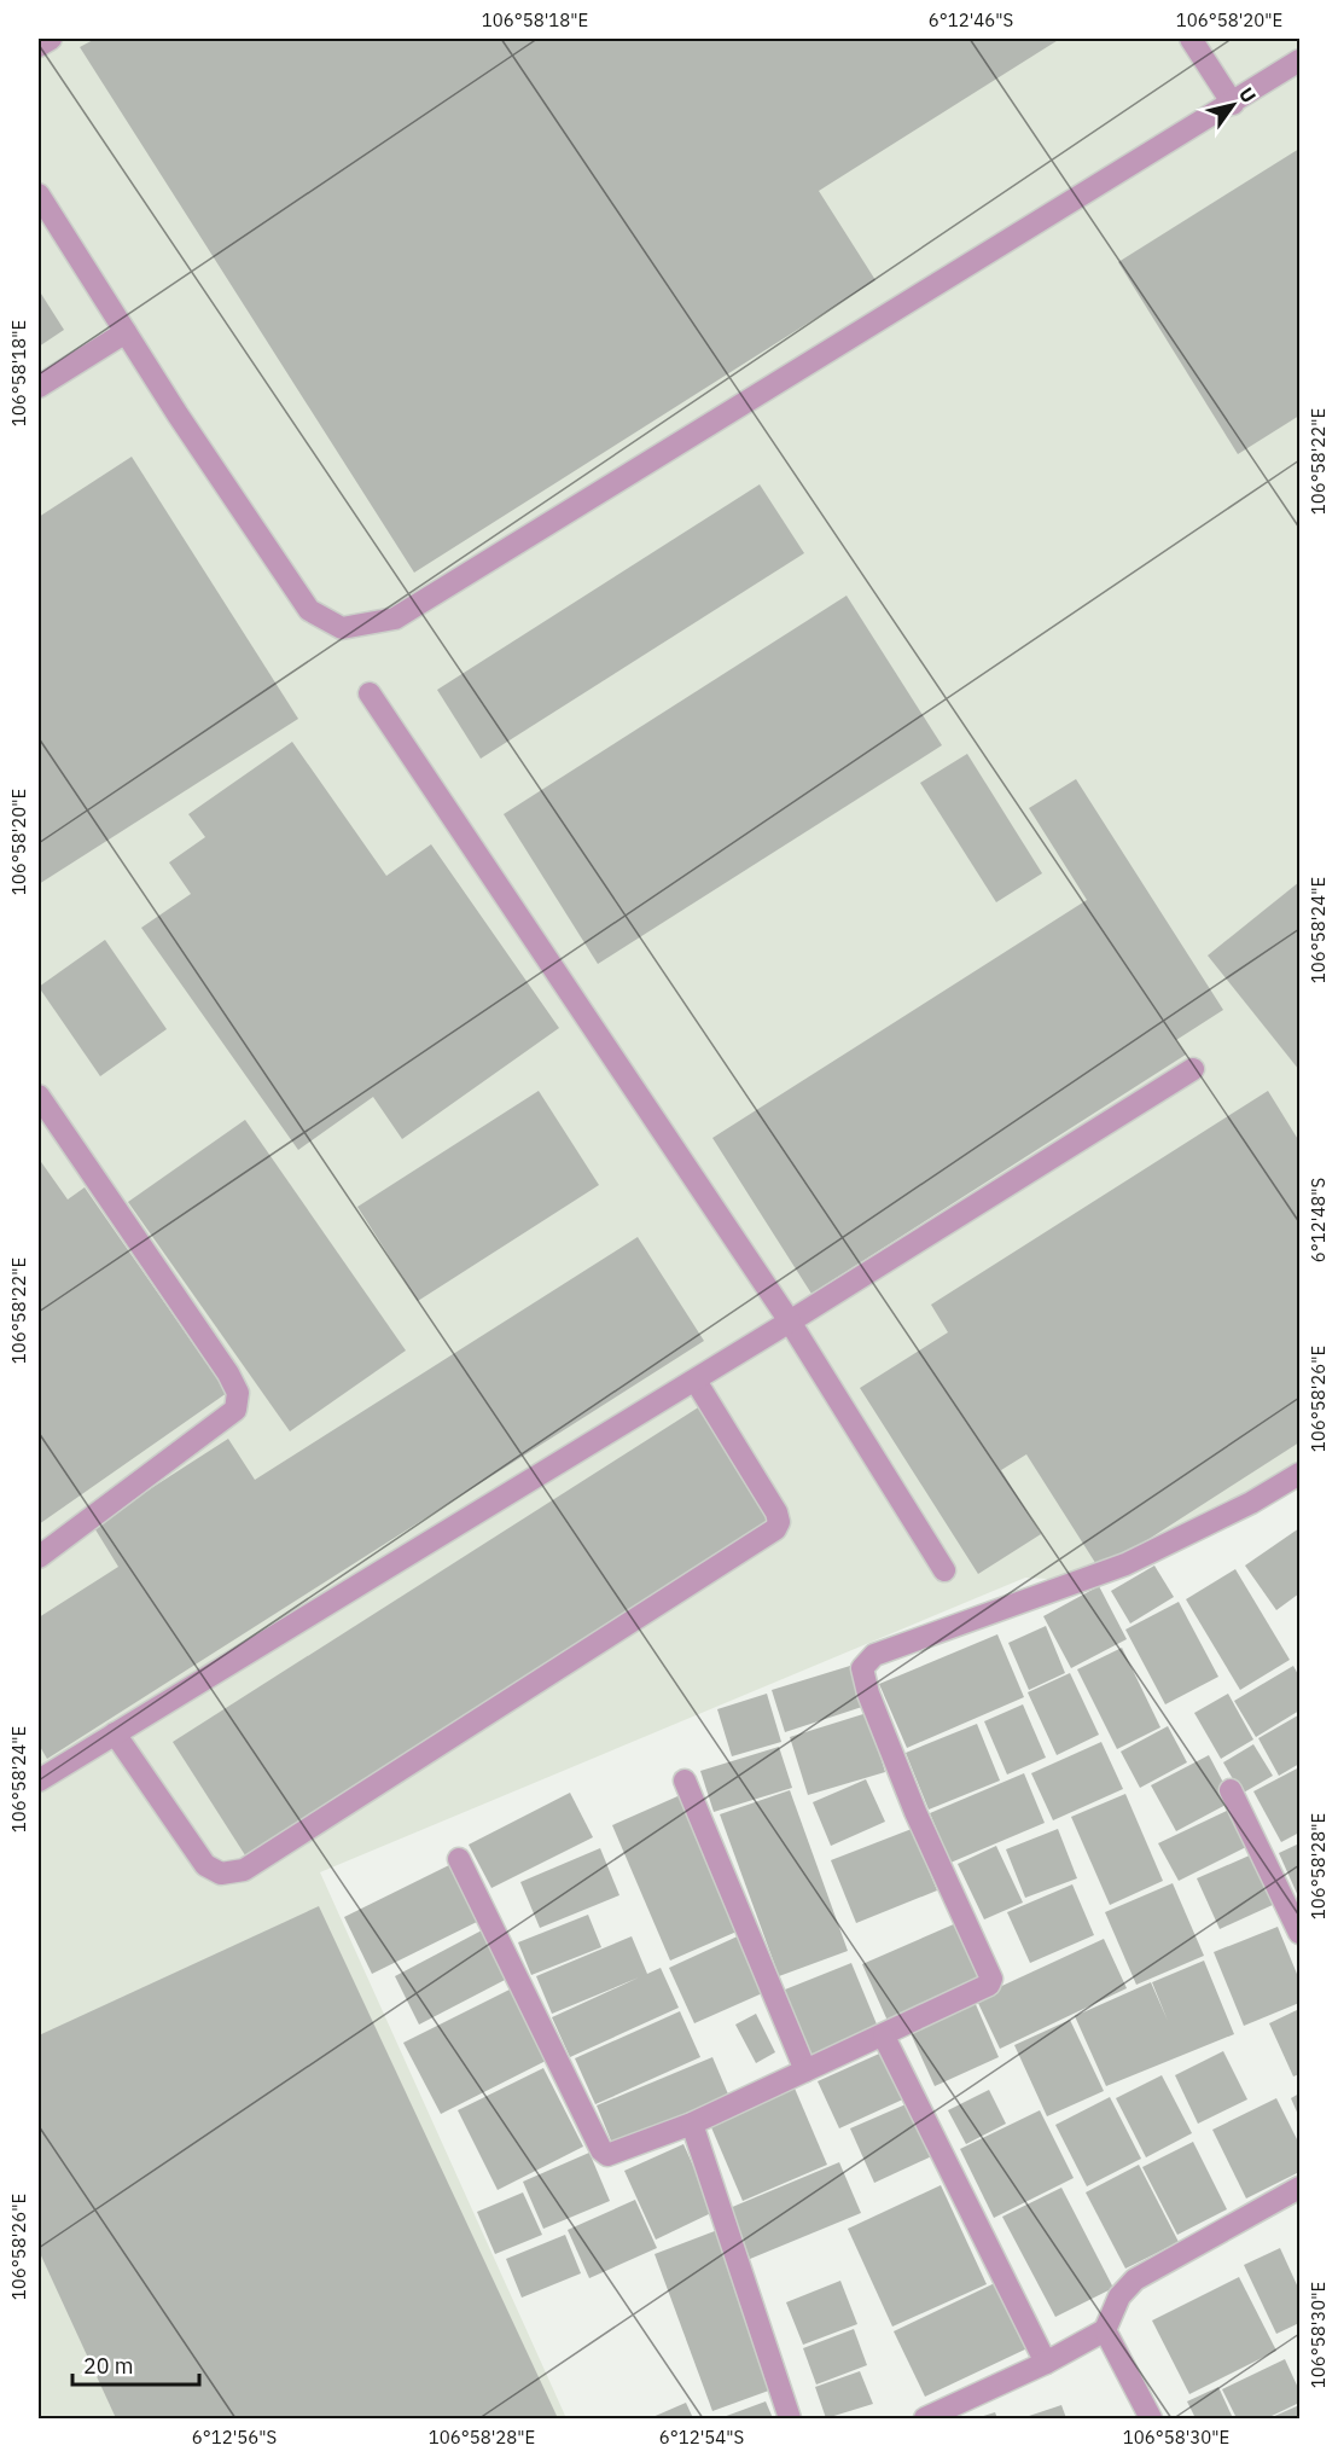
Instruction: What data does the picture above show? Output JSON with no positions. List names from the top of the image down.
{
  "scale_bar": "20 m",
  "north": "top right",
  "coordinates": [
    "106°58'18\"E",
    "6°12'46\"S",
    "106°58'20\"E",
    "106°58'22\"E",
    "106°58'24\"E",
    "6°12'48\"S",
    "106°58'26\"E",
    "106°58'28\"E",
    "106°58'30\"E",
    "6°12'56\"S",
    "6°12'54\"S"
  ]
}
